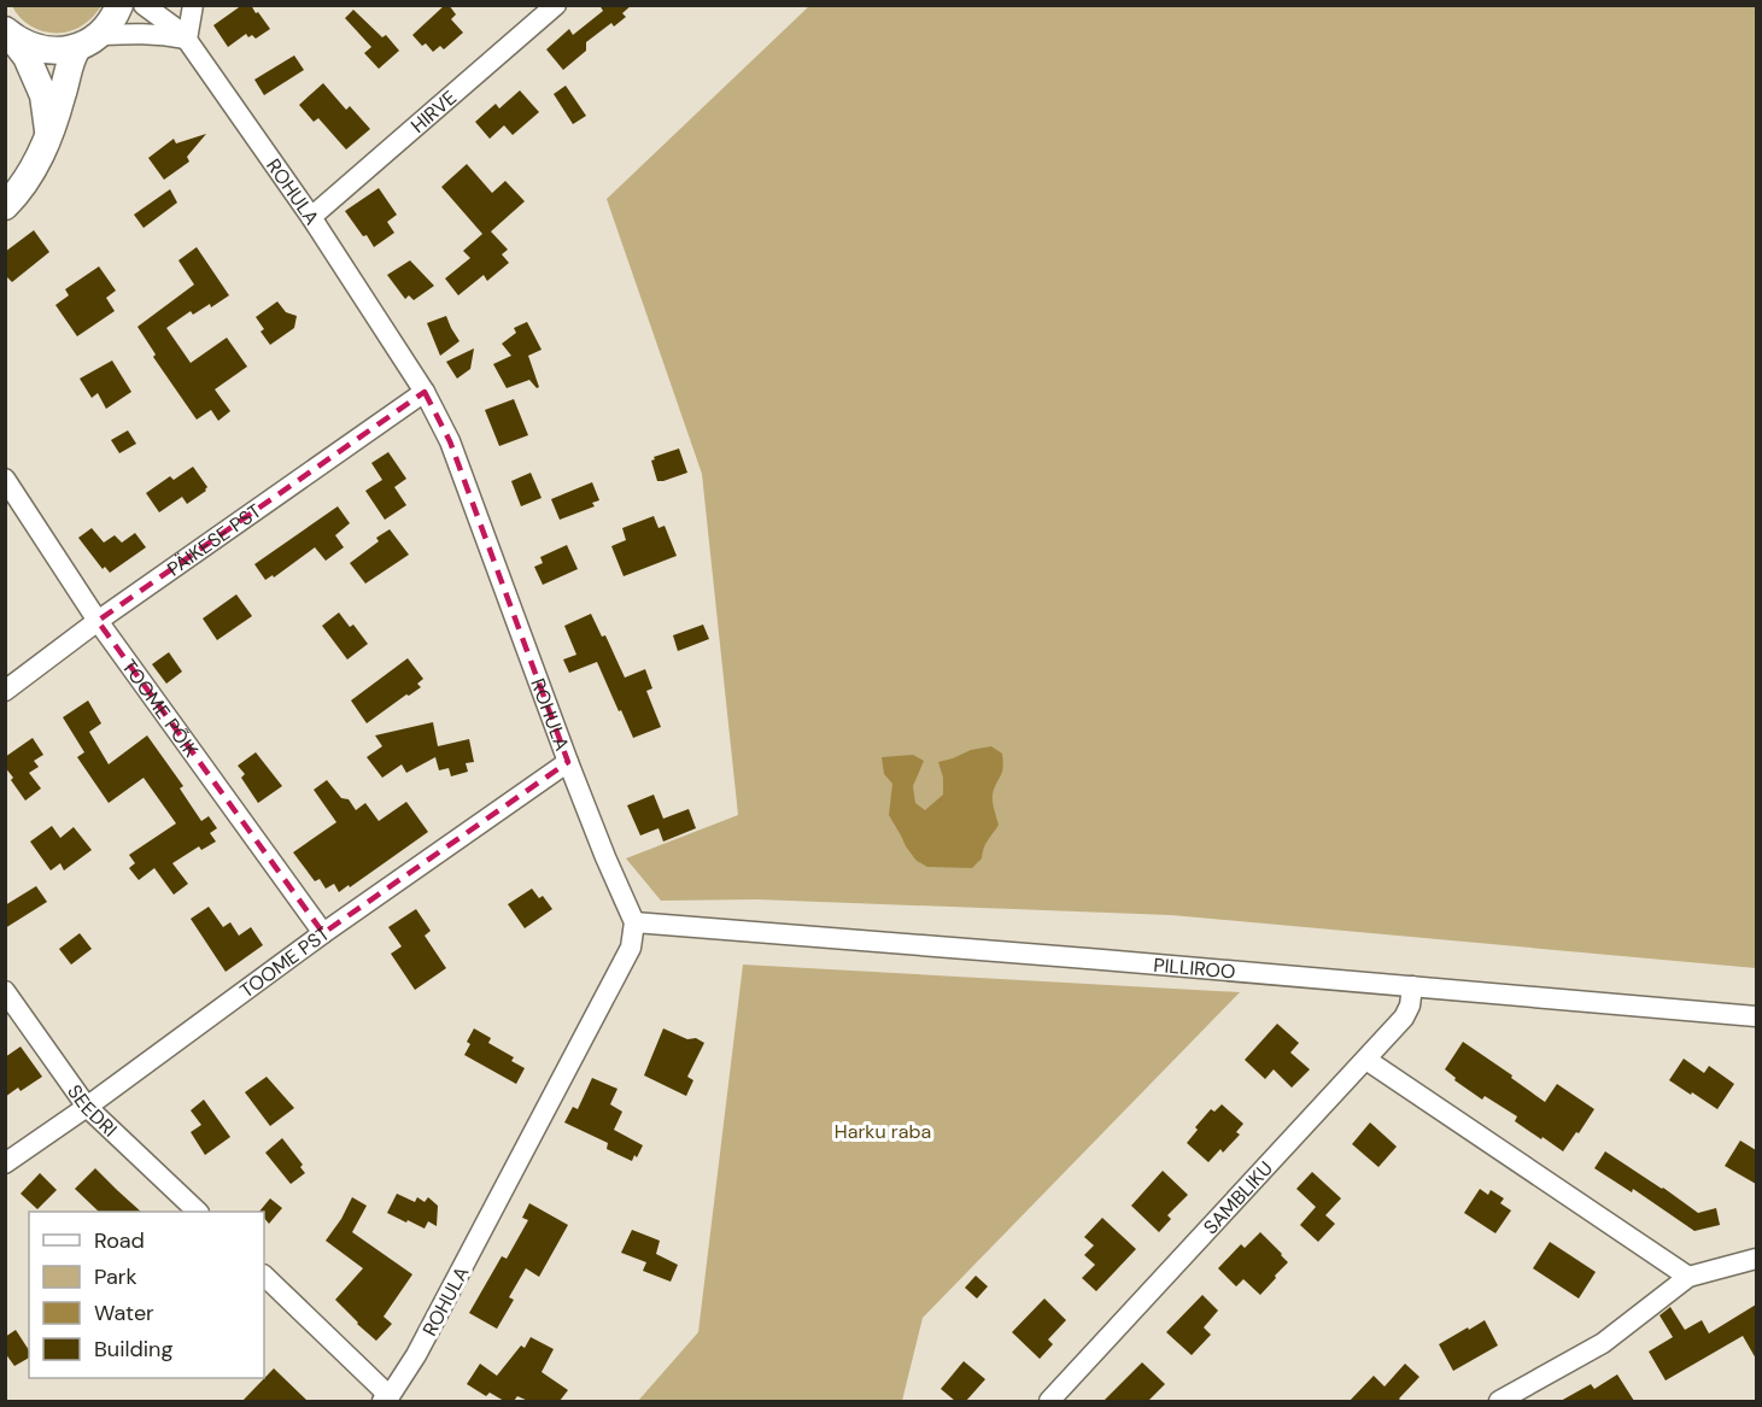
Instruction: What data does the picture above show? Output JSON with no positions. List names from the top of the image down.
{
  "streets": {
    "street": [
      "HIRVE",
      "ROHULA",
      "PÄIKESE PST",
      "TOOME PÕIK",
      "TOOME PST",
      "PILLIROO",
      "SEEDRI",
      "SAMBLIKU"
    ]
  },
  "crossings": [
    ["HIRVE", "ROHULA"],
    ["ROHULA", "PÄIKESE PST"],
    ["ROHULA", "TOOME PST"],
    ["ROHULA", "PILLIROO"],
    ["PÄIKESE PST", "TOOME PÕIK"],
    ["TOOME PÕIK", "TOOME PST"],
    ["TOOME PST", "SEEDRI"],
    ["PILLIROO", "SAMBLIKU"]
  ],
  "parks": ["Harku raba"],
  "legend": [
    "Road",
    "Park",
    "Water",
    "Building"
  ]
}
